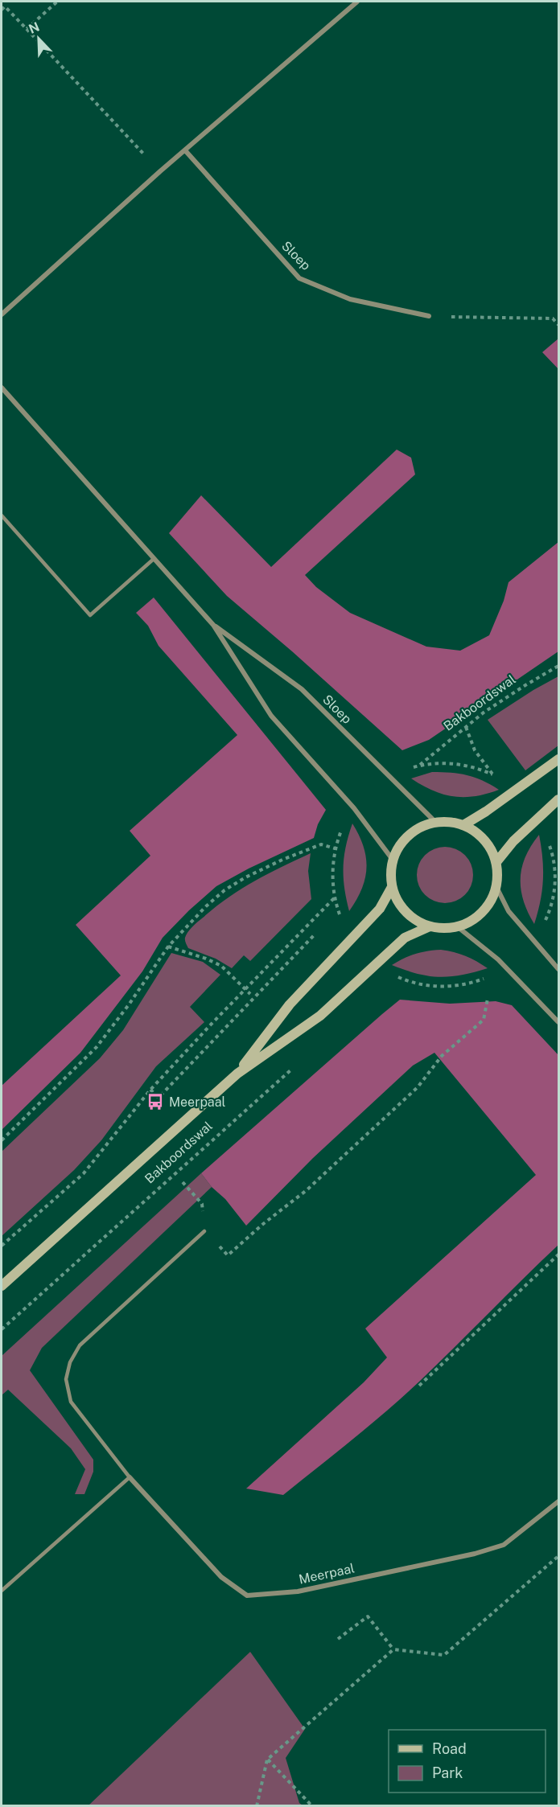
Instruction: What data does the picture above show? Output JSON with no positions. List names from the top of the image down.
{
  "streets": {
    "main road": ["Bakboordswal"],
    "street": ["Sloep", "Meerpaal"]
  },
  "crossings": [
    ["Sloep", "Bakboordswal"]
  ],
  "places": {
    "bus stop": ["Meerpaal"]
  },
  "legend": ["Road", "Park"],
  "north": "top left"
}
